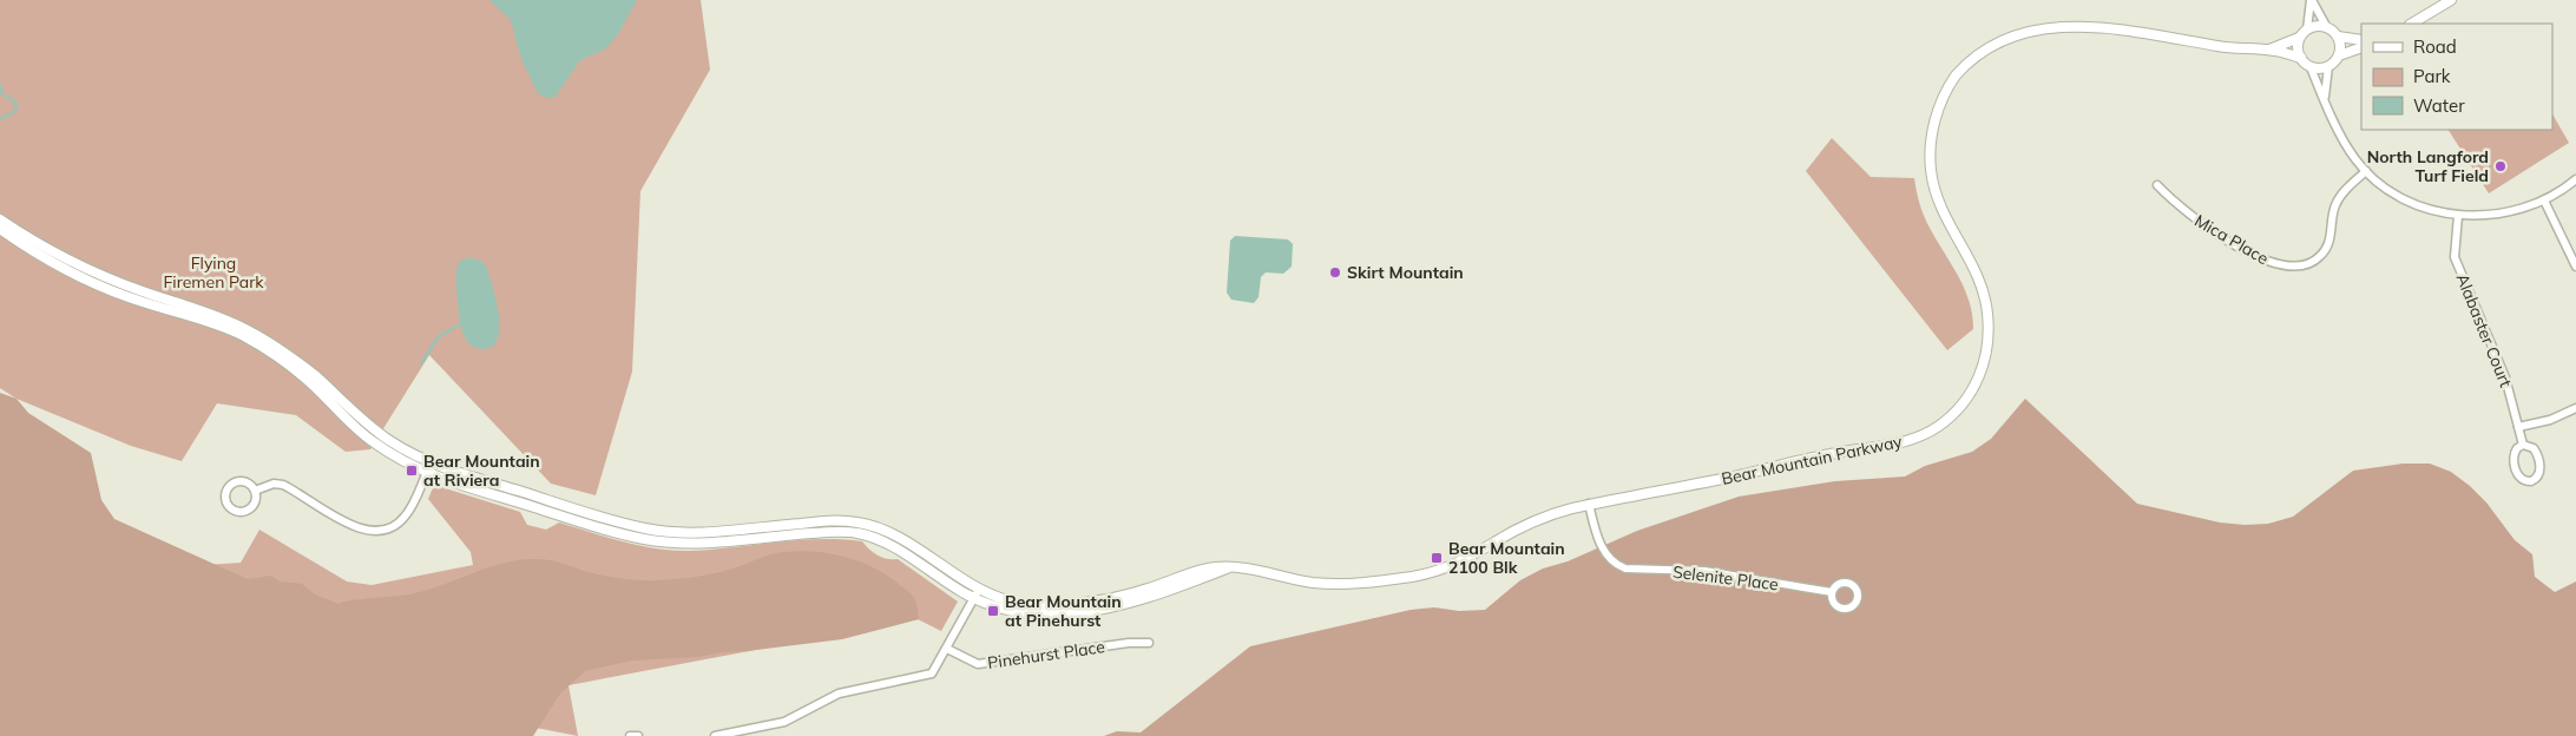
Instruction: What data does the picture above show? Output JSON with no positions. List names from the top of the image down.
{
  "streets": {
    "street": [
      "Mica Place",
      "Alabaster Court",
      "Bear Mountain Parkway",
      "Selenite Place",
      "Pinehurst Place"
    ]
  },
  "crossings": [
    ["Bear Mountain Parkway", "Selenite Place"]
  ],
  "parks": ["Flying Firemen Park"],
  "places": {
    "other": ["North Langford Turf Field", "Skirt Mountain"],
    "transit": ["Bear Mountain at Riviera", "Bear Mountain 2100 Blk", "Bear Mountain at Pinehurst"]
  },
  "legend": ["Road", "Park", "Water"]
}
